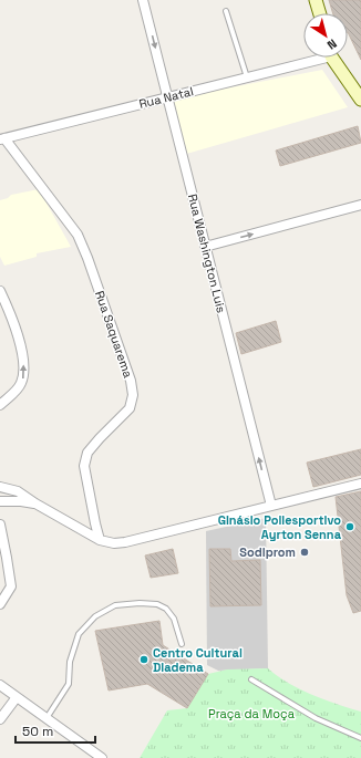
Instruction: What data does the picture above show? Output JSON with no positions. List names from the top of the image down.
{
  "streets": {
    "street": ["Rua Natal", "Rua Washington Luis", "Rua Saquarema"]
  },
  "crossings": [
    ["Rua Natal", "Rua Washington Luis"],
    ["Rua Natal", "Rua Saquarema"]
  ],
  "parks": ["Praça da Moça"],
  "places": ["Ginásio Poliesportivo Ayrton Senna", "Sodiprom", "Centro Cultural Diadema"],
  "scale_bar": "50 m",
  "north": "bottom right"
}
